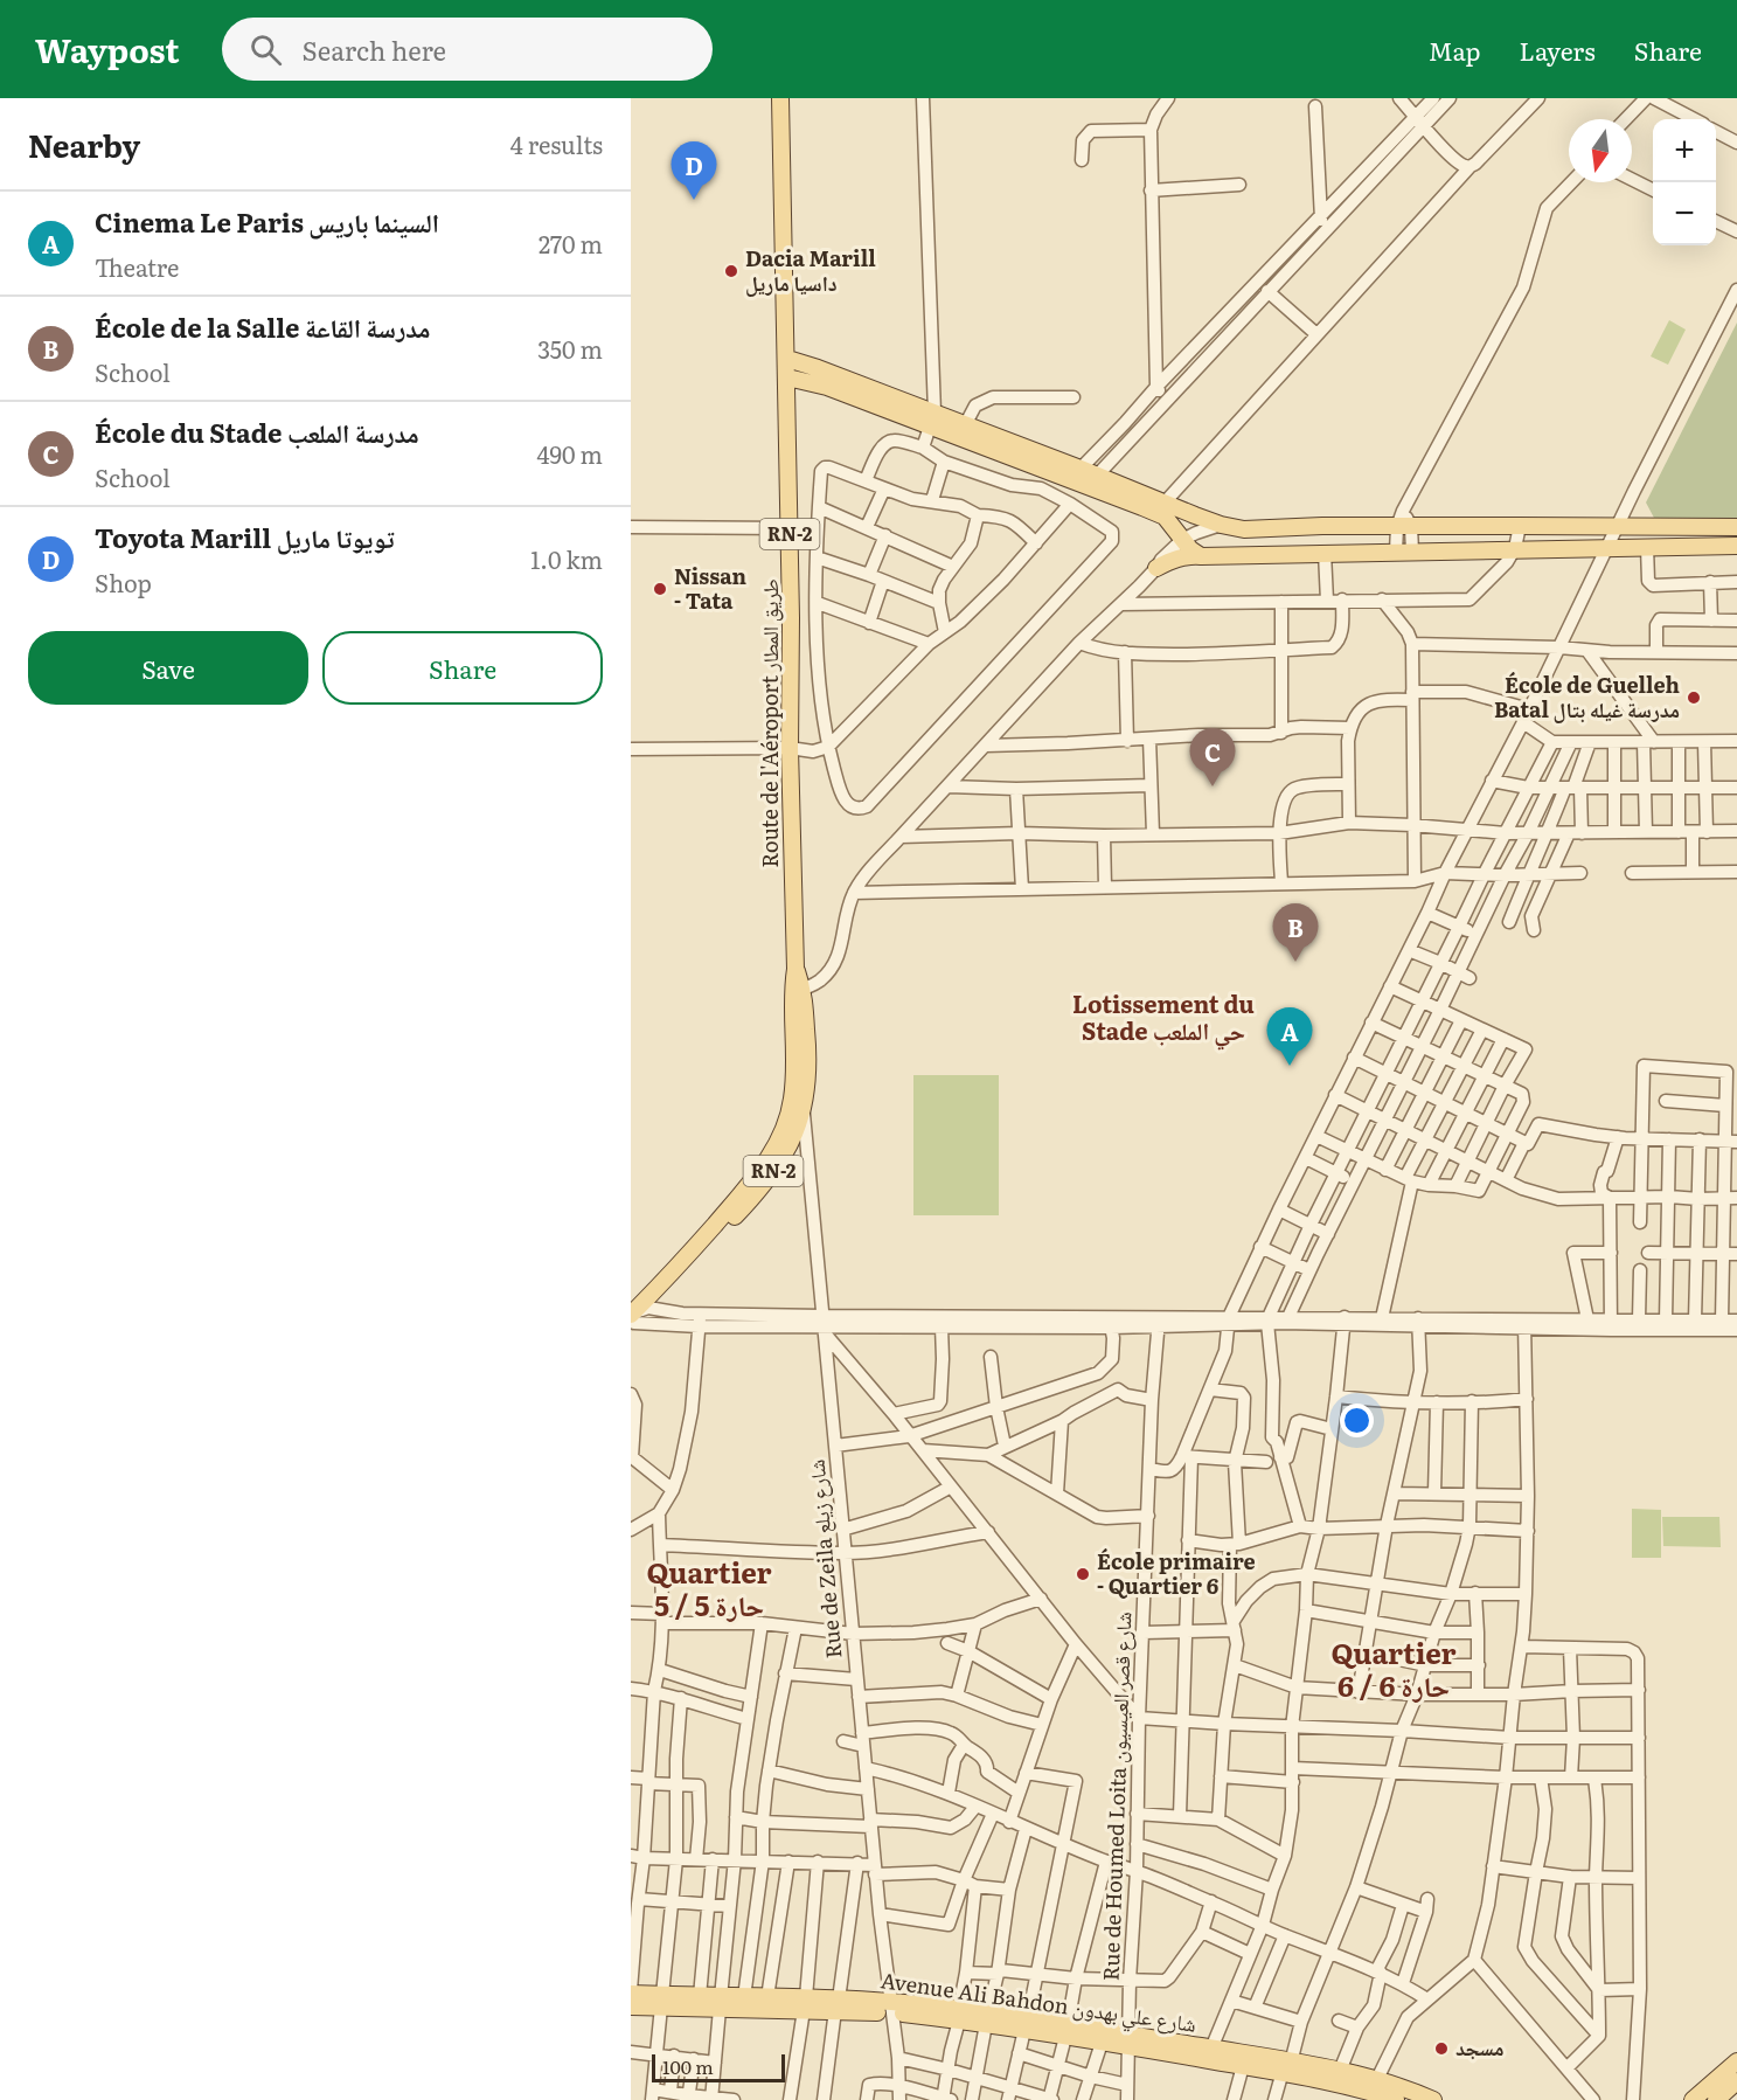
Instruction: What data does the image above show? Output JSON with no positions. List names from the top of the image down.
{
  "streets": {
    "main road": ["RN-2", "Route de l'Aéroport طريق المطار", "Avenue Ali Bahdon شارع علي بهدون"],
    "street": ["Rue de Zeila شارع زيلع", "Rue de Houmed Loita شارع قصر العيسيون"]
  },
  "crossings": [
    ["RN-2", "Route de l'Aéroport طريق المطار"],
    ["RN-2", "Rue de Zeila شارع زيلع"],
    ["Rue de Zeila شارع زيلع", "Avenue Ali Bahdon شارع علي بهدون"],
    ["Rue de Houmed Loita شارع قصر العيسيون", "Avenue Ali Bahdon شارع علي بهدون"]
  ],
  "districts": ["Lotissement du Stade حي الملعب", "Quartier 5 / حارة 5", "Quartier 6 / حارة 6"],
  "places": [
    "Dacia Marill داسيا ماريل",
    "Nissan - Tata",
    "École de Guelleh Batal مدرسة غيله بتال",
    "École primaire - Quartier 6",
    "مسجد"
  ],
  "scale_bar": "100 m",
  "north": "bottom",
  "page": {
    "header": "Waypost",
    "search": "Search here",
    "nav": ["Map", "Layers", "Share"],
    "heading": ["Nearby", "4 results"],
    "map_buttons": ["+", "−"],
    "pins": [
      "D",
      "C",
      "B",
      "A"
    ],
    "list": [
      {
        "mark": "A",
        "name": "Cinema Le Paris السينما باريس",
        "note": "Theatre",
        "value": "270 m"
      },
      {
        "mark": "B",
        "name": "École de la Salle مدرسة القاعة",
        "note": "School",
        "value": "350 m"
      },
      {
        "mark": "C",
        "name": "École du Stade مدرسة الملعب",
        "note": "School",
        "value": "490 m"
      },
      {
        "mark": "D",
        "name": "Toyota Marill تويوتا ماريل",
        "note": "Shop",
        "value": "1.0 km"
      }
    ],
    "buttons": ["Save", "Share"],
    "scale": "100 m"
  }
}
